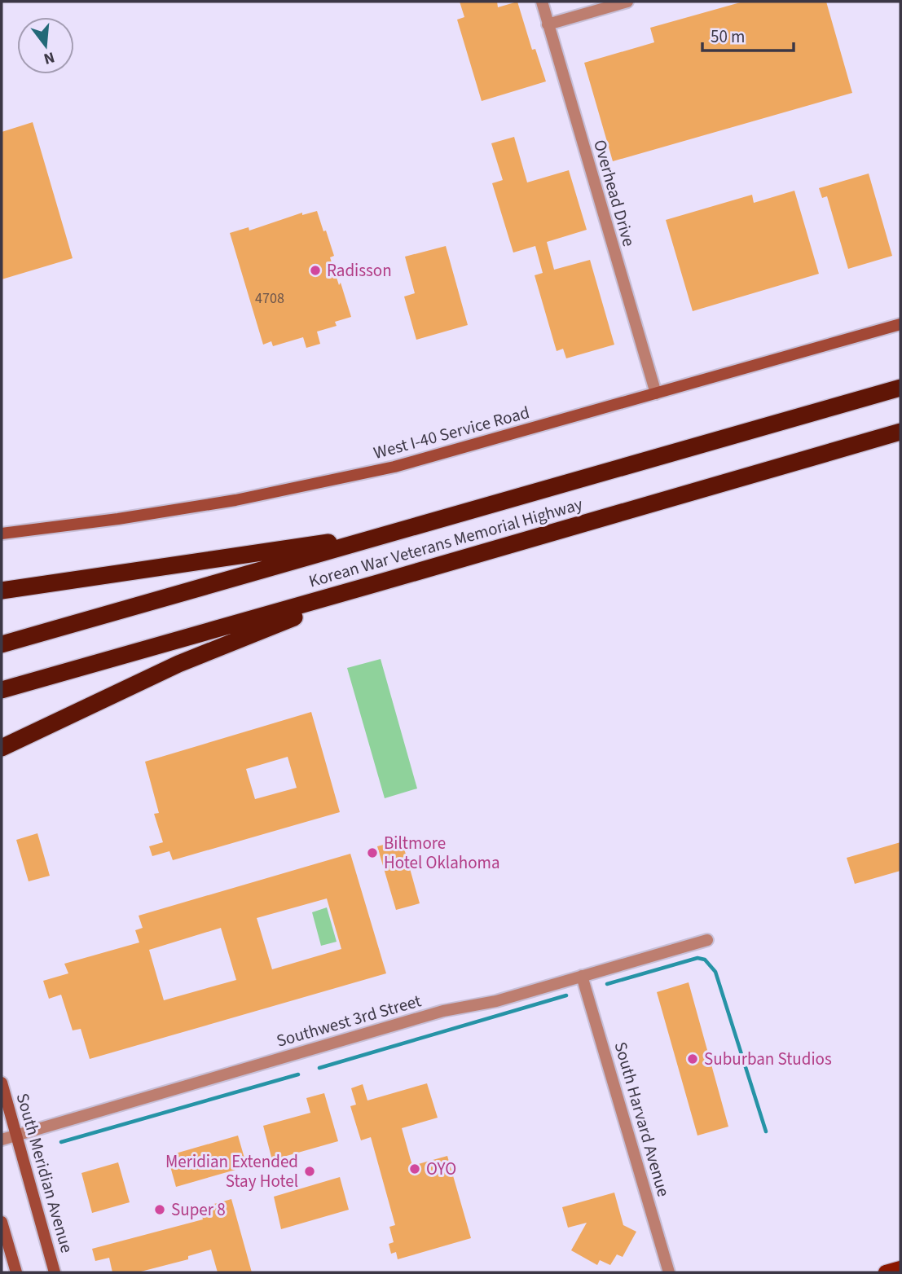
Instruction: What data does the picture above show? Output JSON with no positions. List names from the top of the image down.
{
  "streets": {
    "highway": ["Korean War Veterans Memorial Highway"],
    "street": [
      "Overhead Drive",
      "West I-40 Service Road",
      "Southwest 3rd Street",
      "South Harvard Avenue",
      "South Meridian Avenue"
    ]
  },
  "crossings": [
    ["Overhead Drive", "West I-40 Service Road"],
    ["Southwest 3rd Street", "South Harvard Avenue"],
    ["Southwest 3rd Street", "South Meridian Avenue"]
  ],
  "places": [
    "Radisson",
    "Biltmore Hotel Oklahoma",
    "Suburban Studios",
    "OYO",
    "Meridian Extended Stay Hotel",
    "Super 8"
  ],
  "house_numbers": ["4708"],
  "scale_bar": "50 m",
  "north": "bottom"
}
